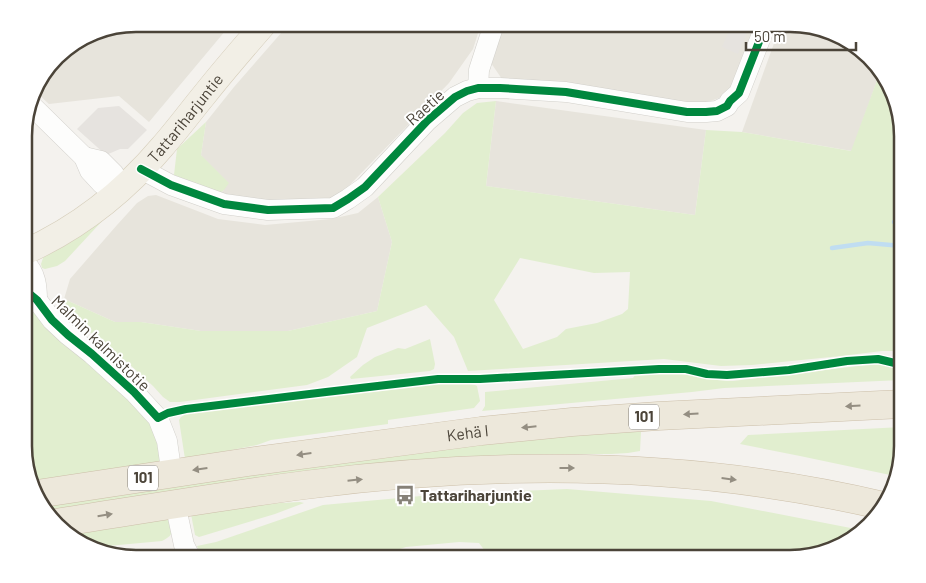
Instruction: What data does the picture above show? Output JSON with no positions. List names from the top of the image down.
{
  "streets": {
    "highway": ["101", "Kehä I"],
    "main road": ["Tattariharjuntie"],
    "street": ["Raetie", "Malmin kalmistotie"]
  },
  "crossings": [
    ["Raetie", "Tattariharjuntie"]
  ],
  "places": {
    "bus stop": ["Tattariharjuntie"]
  },
  "scale_bar": "50 m"
}
